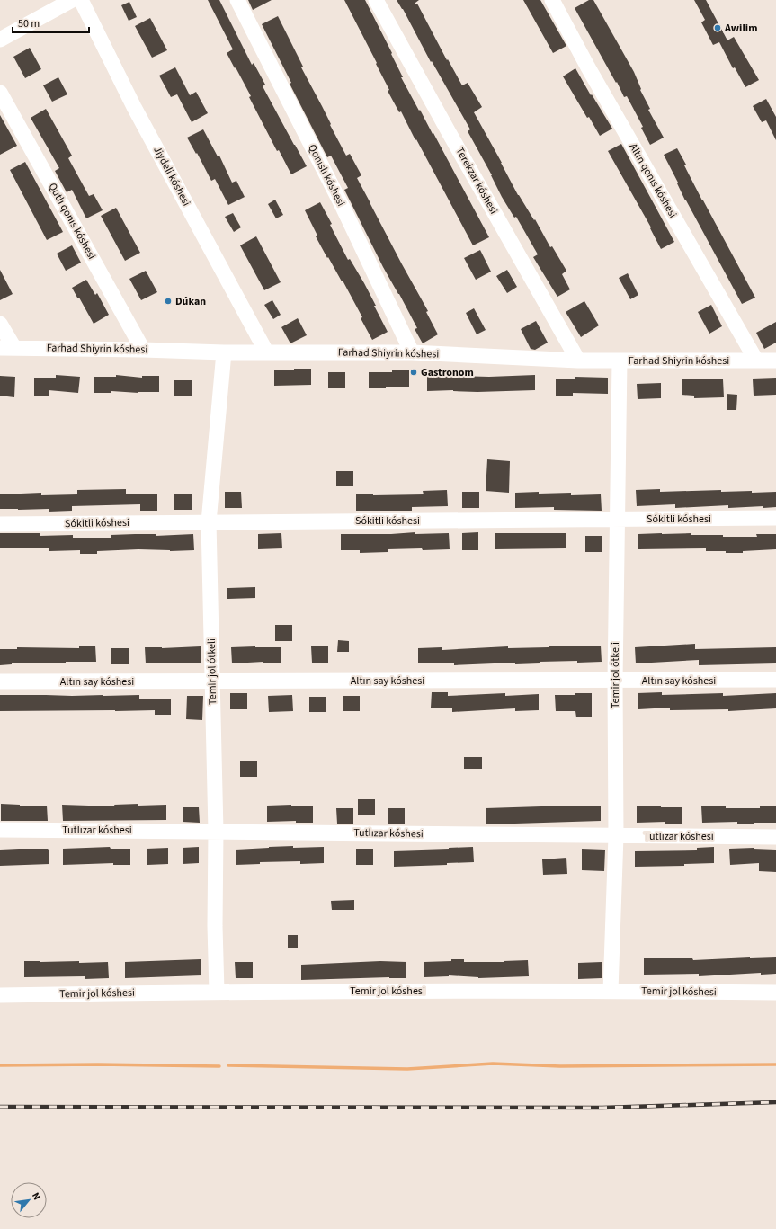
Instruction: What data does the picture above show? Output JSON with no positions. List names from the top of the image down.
{
  "streets": {
    "street": [
      "Qonıslı kóshesi",
      "Jiydeli kóshesi",
      "Terekzar kóshesi",
      "Altın qonıs kóshesi",
      "Qutlı qonıs kóshesi",
      "Farhad Shiyrin kóshesi",
      "Sókitli kóshesi",
      "Temir jol ótkeli",
      "Altın say kóshesi",
      "Tutlızar kóshesi",
      "Temir jol kóshesi"
    ]
  },
  "crossings": [
    ["Qonıslı kóshesi", "Farhad Shiyrin kóshesi"],
    ["Jiydeli kóshesi", "Farhad Shiyrin kóshesi"],
    ["Terekzar kóshesi", "Farhad Shiyrin kóshesi"],
    ["Altın qonıs kóshesi", "Farhad Shiyrin kóshesi"],
    ["Qutlı qonıs kóshesi", "Farhad Shiyrin kóshesi"],
    ["Farhad Shiyrin kóshesi", "Temir jol ótkeli"],
    ["Sókitli kóshesi", "Temir jol ótkeli"],
    ["Temir jol ótkeli", "Altın say kóshesi"],
    ["Temir jol ótkeli", "Tutlızar kóshesi"],
    ["Temir jol ótkeli", "Temir jol kóshesi"]
  ],
  "places": ["Awilim", "Dúkan", "Gastronom"],
  "scale_bar": "50 m",
  "north": "top right"
}
